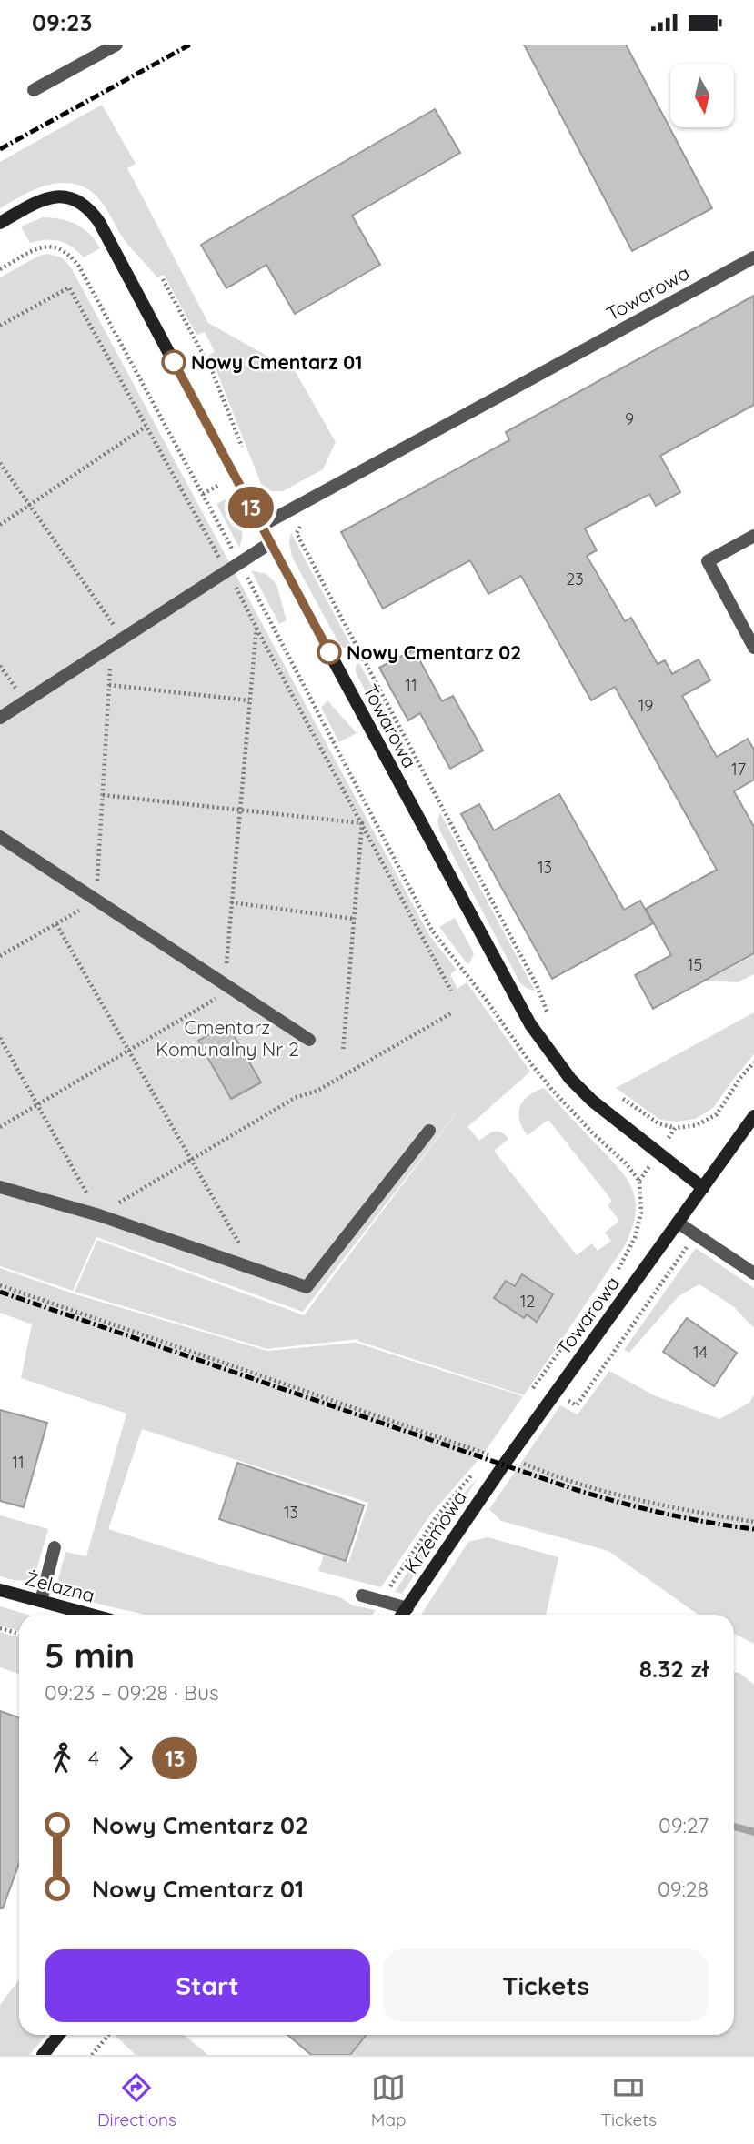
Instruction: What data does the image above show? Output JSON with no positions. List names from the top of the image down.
{
  "streets": {
    "street": ["Towarowa", "Krzemowa", "Żelazna"]
  },
  "crossings": [
    ["Towarowa", "Krzemowa"]
  ],
  "parks": ["Cmentarz Komunalny Nr 2"],
  "places": ["Nowy Cmentarz 01", "Nowy Cmentarz 02"],
  "lines": ["bus line 13"],
  "house_numbers": [
    "9",
    "23",
    "11",
    "19",
    "17",
    "13",
    "15",
    "12",
    "14",
    "11",
    "13"
  ],
  "north": "bottom",
  "page": {
    "status": "09:23",
    "on_map": "13",
    "heading": ["5 min", "09:23 – 09:28 · Bus", "8.32 zł"],
    "legs": ["4", "13"],
    "list": [
      {
        "name": "Nowy Cmentarz 02",
        "value": "09:27"
      },
      {
        "name": "Nowy Cmentarz 01",
        "value": "09:28"
      }
    ],
    "buttons": ["Start", "Tickets"],
    "tabs": ["Directions", "Map", "Tickets"]
  }
}
